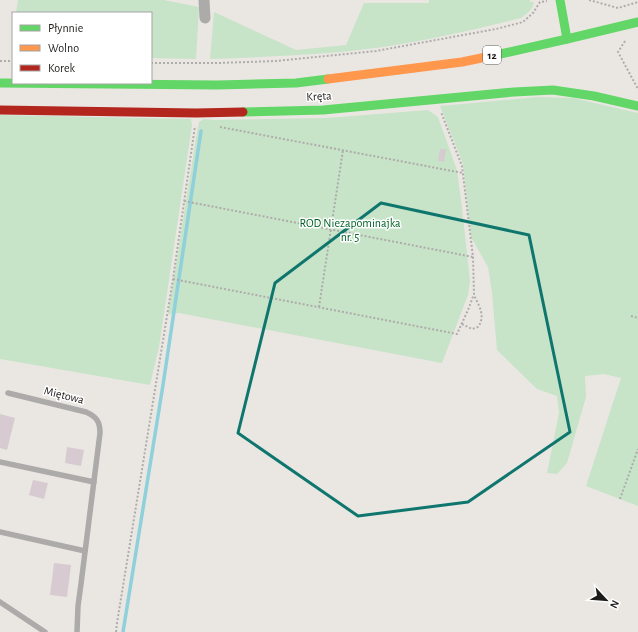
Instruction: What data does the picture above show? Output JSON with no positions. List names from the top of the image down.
{
  "streets": {
    "street": ["12", "Kręta"],
    "lane": ["Miętowa"]
  },
  "parks": ["ROD Niezapominajka nr. 5"],
  "legend": ["Płynnie", "Wolno", "Korek"],
  "north": "bottom right"
}
